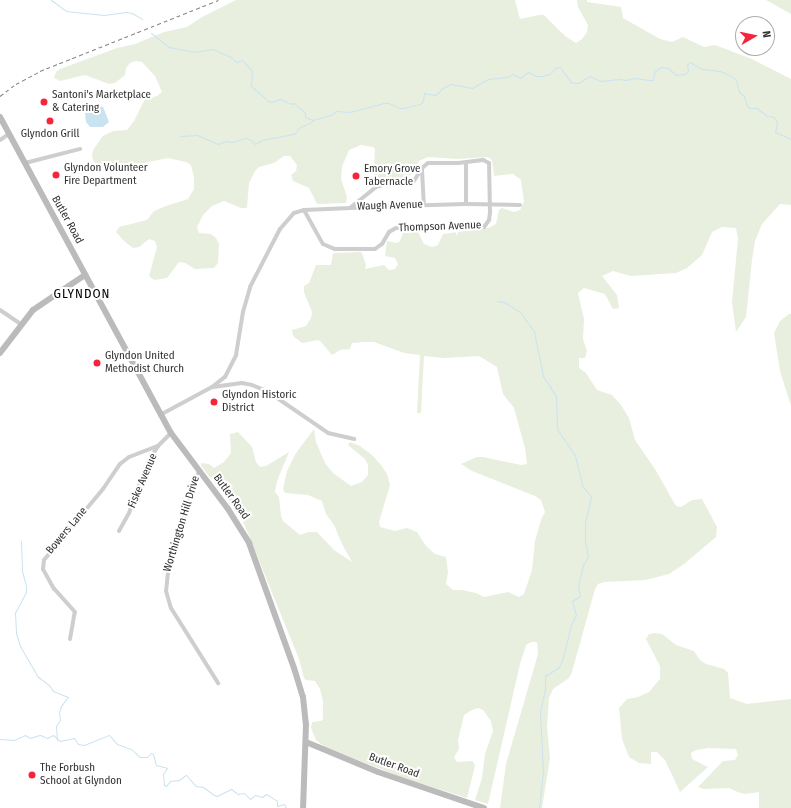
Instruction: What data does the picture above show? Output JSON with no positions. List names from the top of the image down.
{
  "streets": {
    "main road": ["Butler Road"],
    "street": [
      "Waugh Avenue",
      "Thompson Avenue",
      "Fiske Avenue",
      "Worthington Hill Drive",
      "Bowers Lane"
    ]
  },
  "crossings": [
    ["Waugh Avenue", "Thompson Avenue"],
    ["Butler Road", "Fiske Avenue"],
    ["Butler Road", "Worthington Hill Drive"],
    ["Fiske Avenue", "Bowers Lane"]
  ],
  "districts": ["GLYNDON"],
  "places": [
    "Santoni's Marketplace & Catering",
    "Glyndon Grill",
    "Glyndon Volunteer Fire Department",
    "Emory Grove Tabernacle",
    "Glyndon United Methodist Church",
    "Glyndon Historic District",
    "The Forbush School at Glyndon"
  ],
  "north": "right"
}
